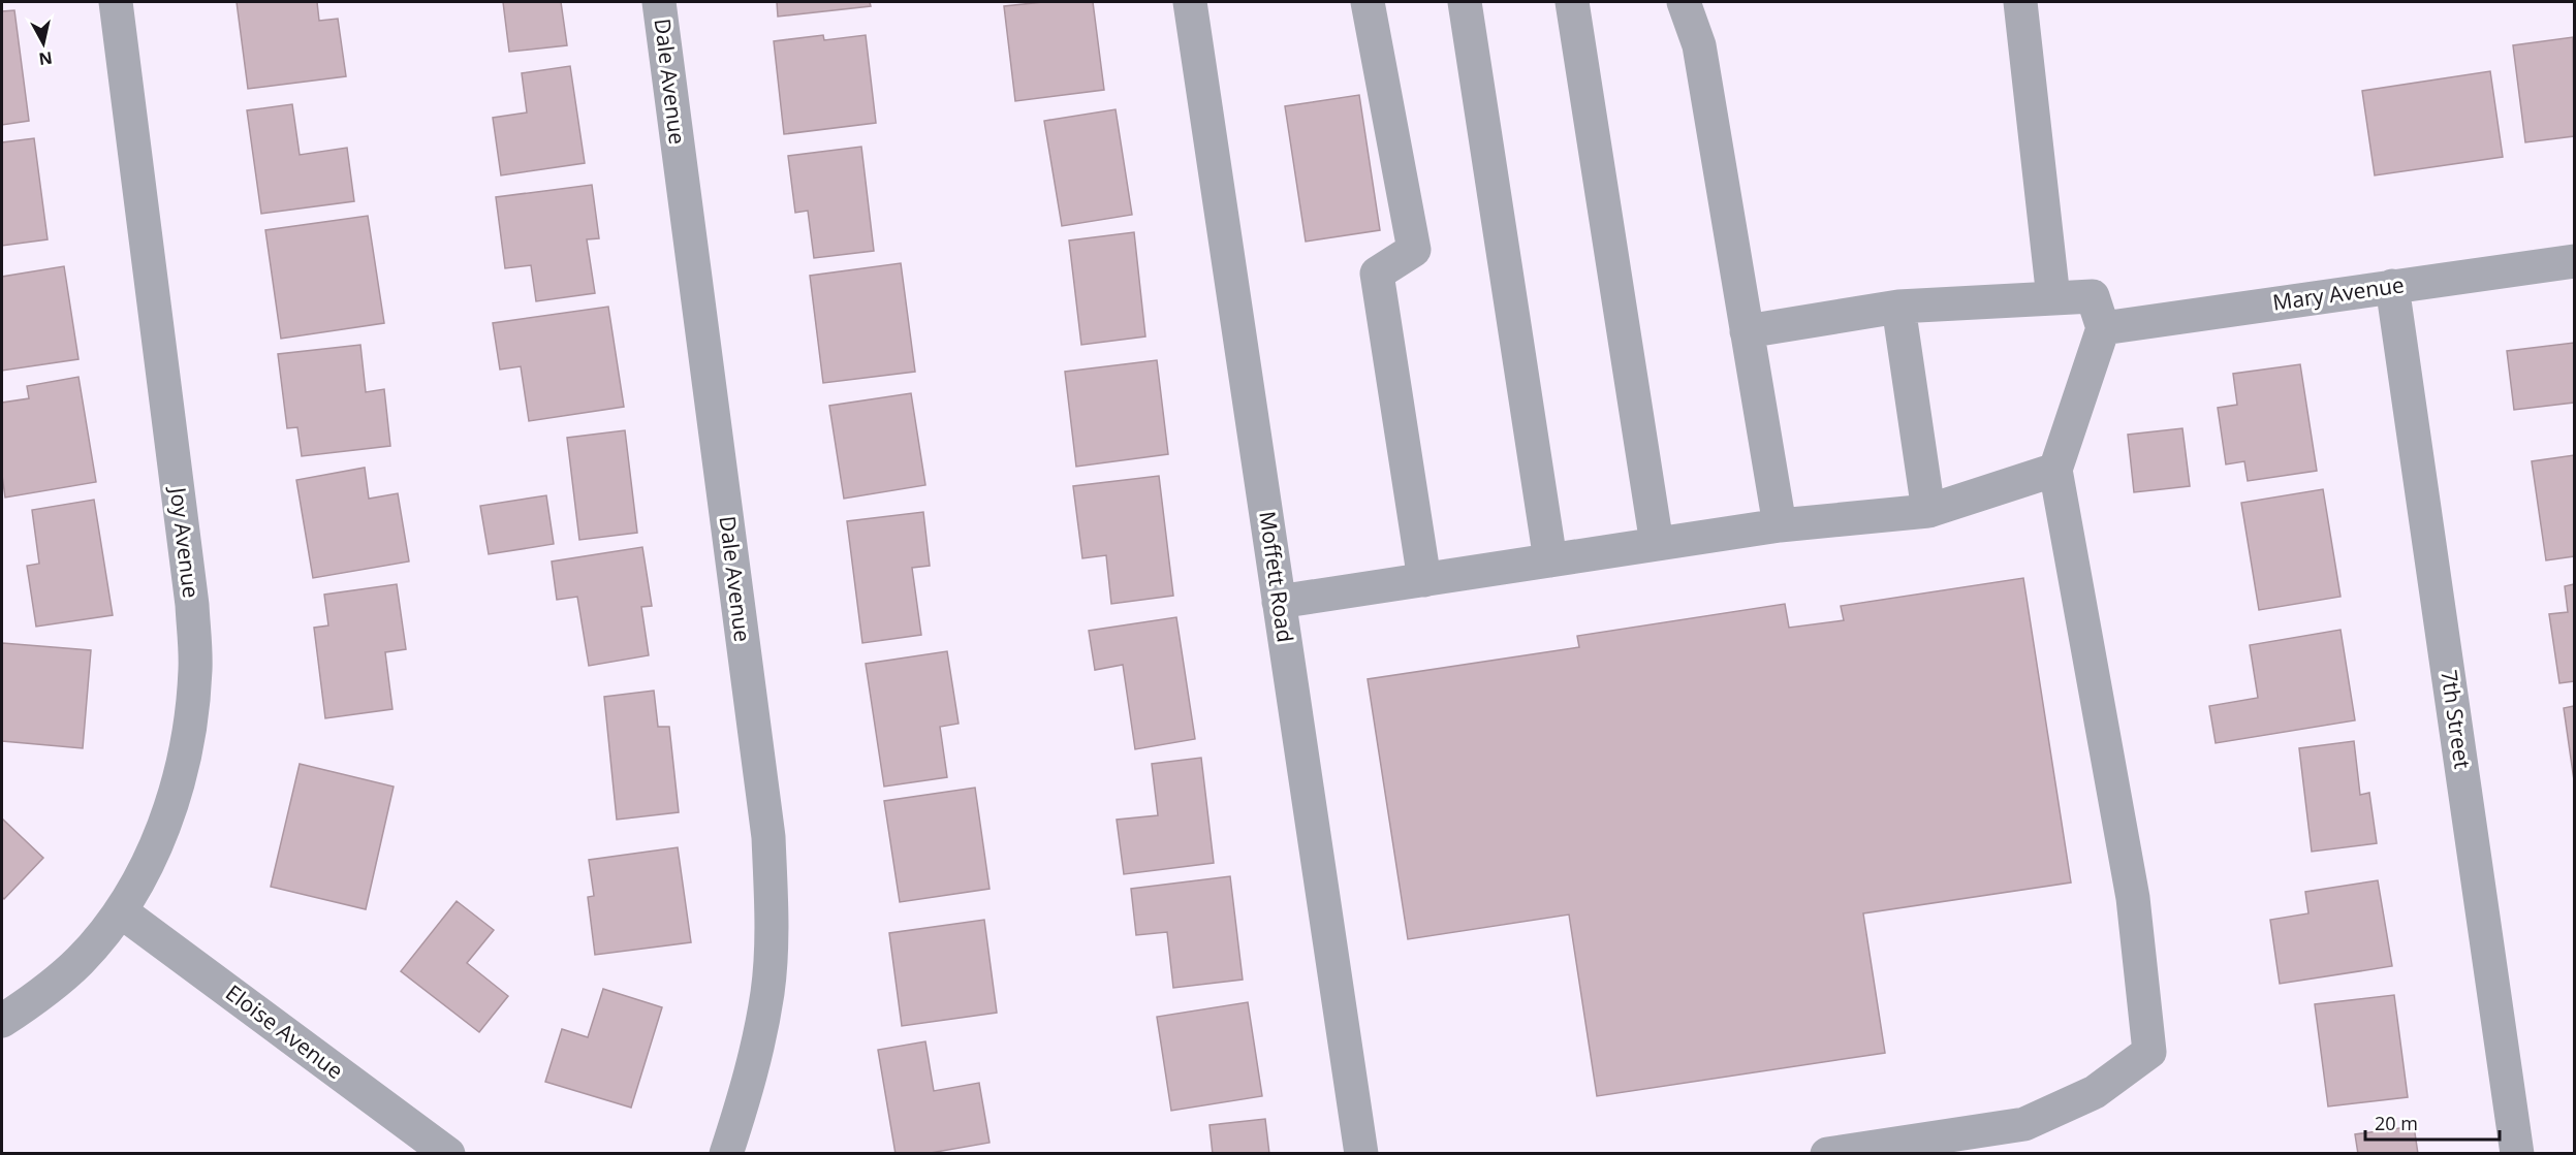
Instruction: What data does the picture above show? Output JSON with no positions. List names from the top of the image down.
{
  "streets": {
    "street": [
      "Dale Avenue",
      "Mary Avenue",
      "Joy Avenue",
      "Moffett Road",
      "7th Street",
      "Eloise Avenue"
    ]
  },
  "crossings": [
    ["Mary Avenue", "7th Street"],
    ["Joy Avenue", "Eloise Avenue"]
  ],
  "scale_bar": "20 m",
  "north": "bottom"
}
